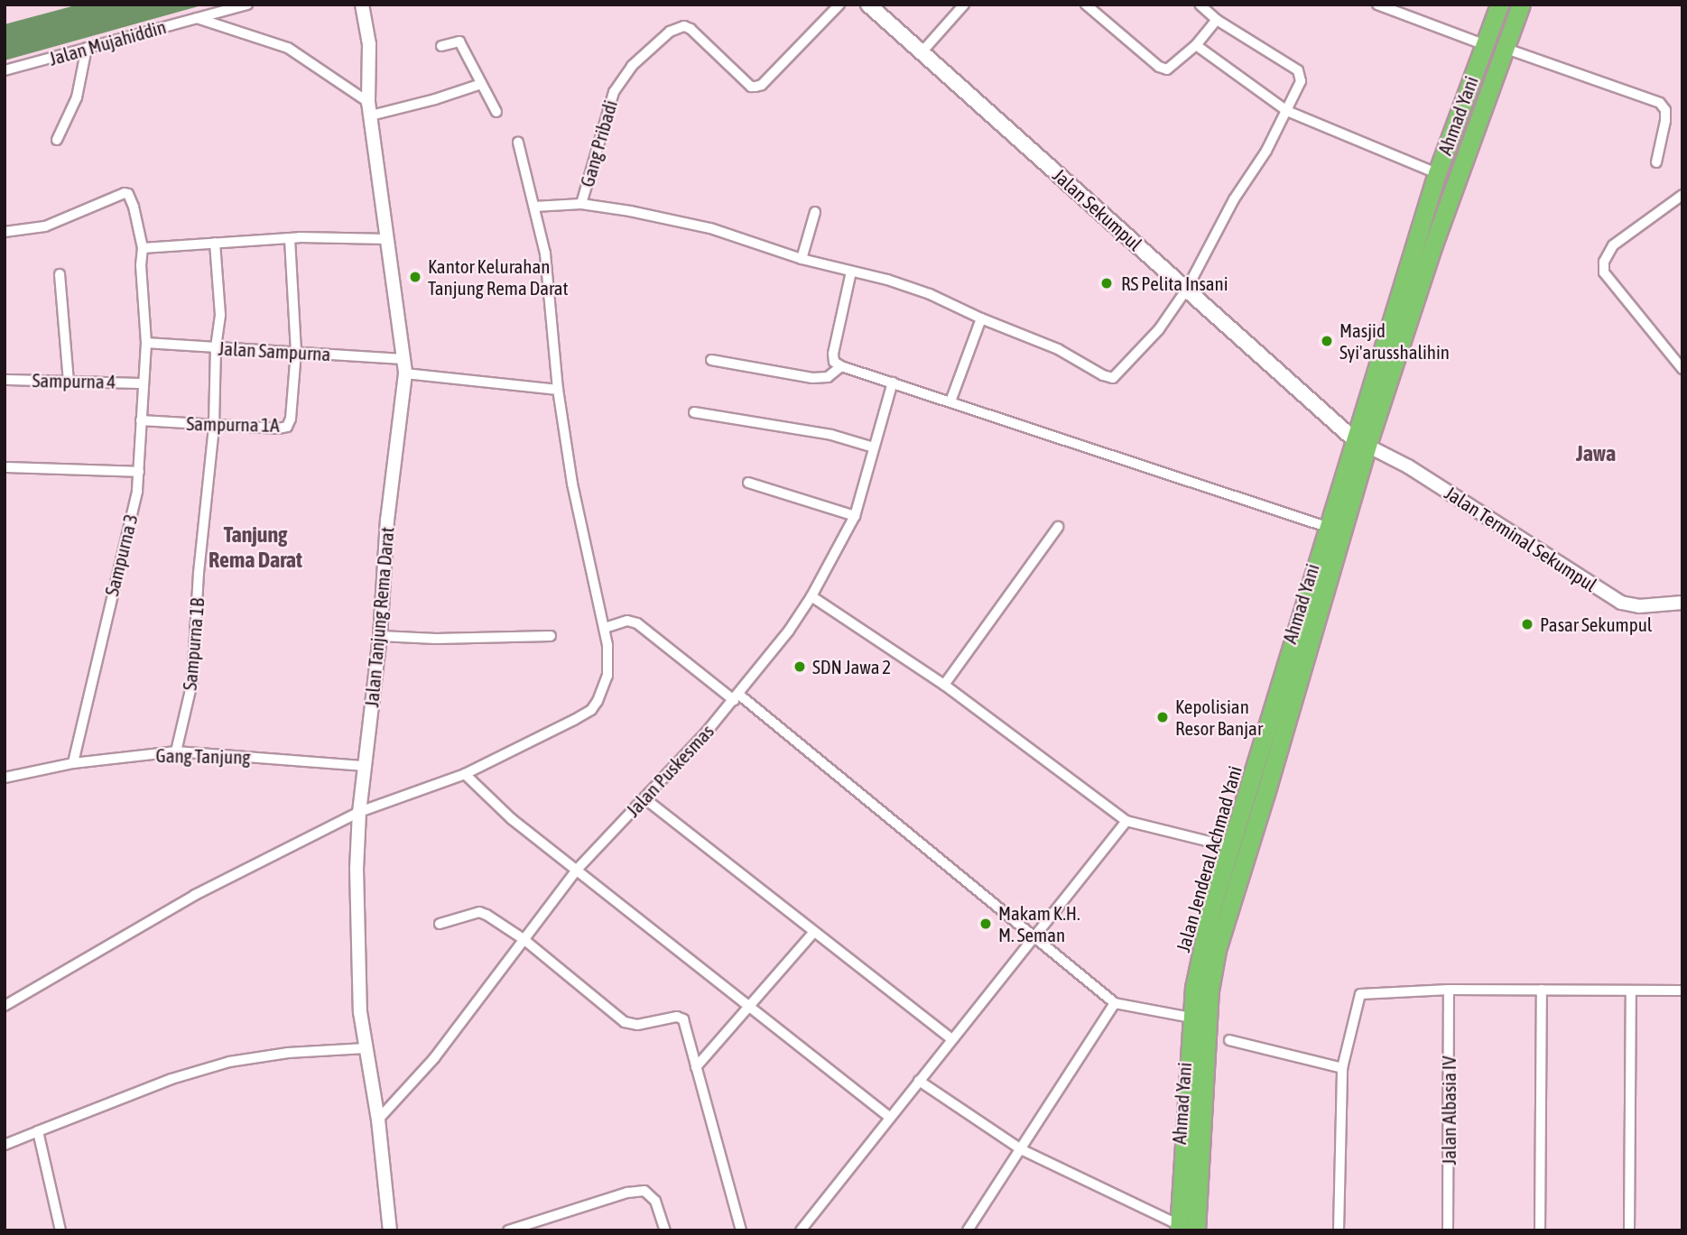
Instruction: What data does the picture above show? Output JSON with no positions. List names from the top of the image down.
{
  "streets": {
    "highway": ["Ahmad Yani", "Jalan Jenderal Achmad Yani"],
    "main road": ["Jalan Sekumpul"],
    "street": [
      "Jalan Mujahiddin",
      "Gang Pribadi",
      "Jalan Sampurna",
      "Sampurna 4",
      "Sampurna 1A",
      "Jalan Terminal Sekumpul",
      "Sampurna 3",
      "Jalan Tanjung Rema Darat",
      "Sampurna 1B",
      "Gang Tanjung",
      "Jalan Puskesmas",
      "Jalan Albasia IV"
    ]
  },
  "crossings": [
    ["Ahmad Yani", "Jalan Sekumpul"],
    ["Ahmad Yani", "Jalan Terminal Sekumpul"],
    ["Ahmad Yani", "Jalan Jenderal Achmad Yani"],
    ["Jalan Sekumpul", "Jalan Terminal Sekumpul"],
    ["Jalan Sekumpul", "Jalan Jenderal Achmad Yani"],
    ["Jalan Sampurna", "Sampurna 1A"],
    ["Jalan Sampurna", "Sampurna 3"],
    ["Jalan Sampurna", "Jalan Tanjung Rema Darat"],
    ["Jalan Sampurna", "Sampurna 1B"],
    ["Sampurna 4", "Sampurna 3"],
    ["Sampurna 1A", "Sampurna 3"],
    ["Sampurna 1A", "Sampurna 1B"],
    ["Jalan Terminal Sekumpul", "Jalan Jenderal Achmad Yani"],
    ["Sampurna 3", "Gang Tanjung"],
    ["Jalan Tanjung Rema Darat", "Gang Tanjung"],
    ["Jalan Tanjung Rema Darat", "Jalan Puskesmas"],
    ["Sampurna 1B", "Gang Tanjung"]
  ],
  "districts": ["Jawa", "Tanjung Rema Darat"],
  "places": [
    "Kantor Kelurahan Tanjung Rema Darat",
    "RS Pelita Insani",
    "Masjid Syi'arusshalihin",
    "Pasar Sekumpul",
    "SDN Jawa 2",
    "Kepolisian Resor Banjar",
    "Makam K.H. M. Seman"
  ]
}
